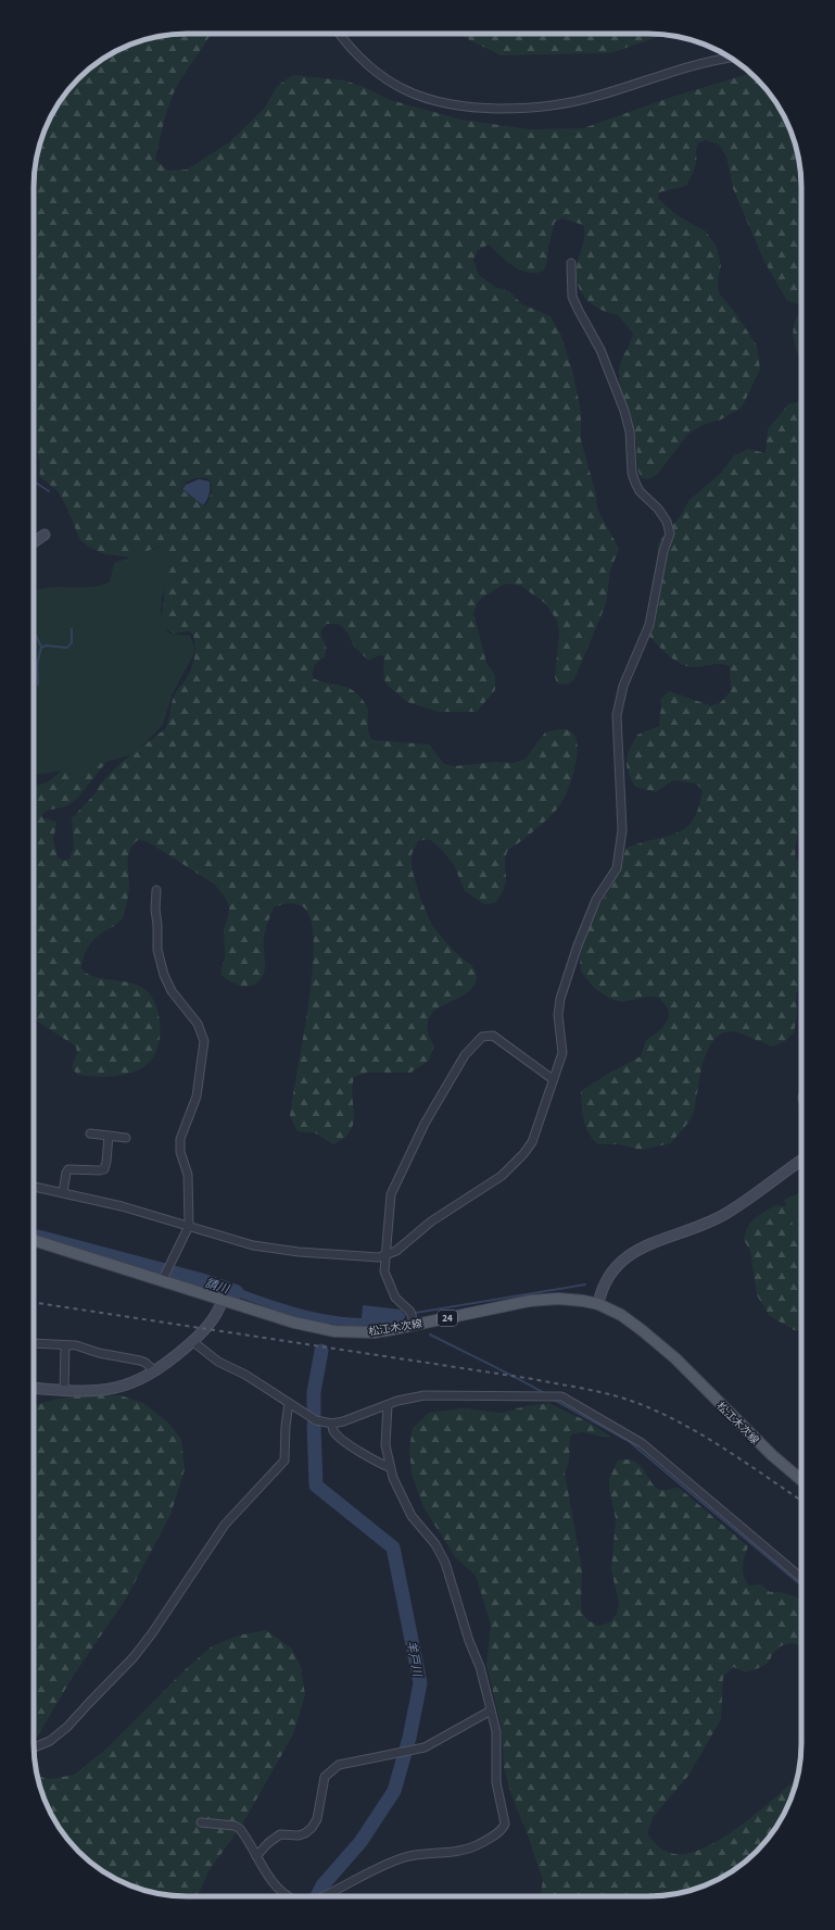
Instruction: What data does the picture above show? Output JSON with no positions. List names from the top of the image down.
{
  "streets": {
    "main road": ["24", "松江木次線"]
  },
  "water": ["請川", "羊戸川"]
}
